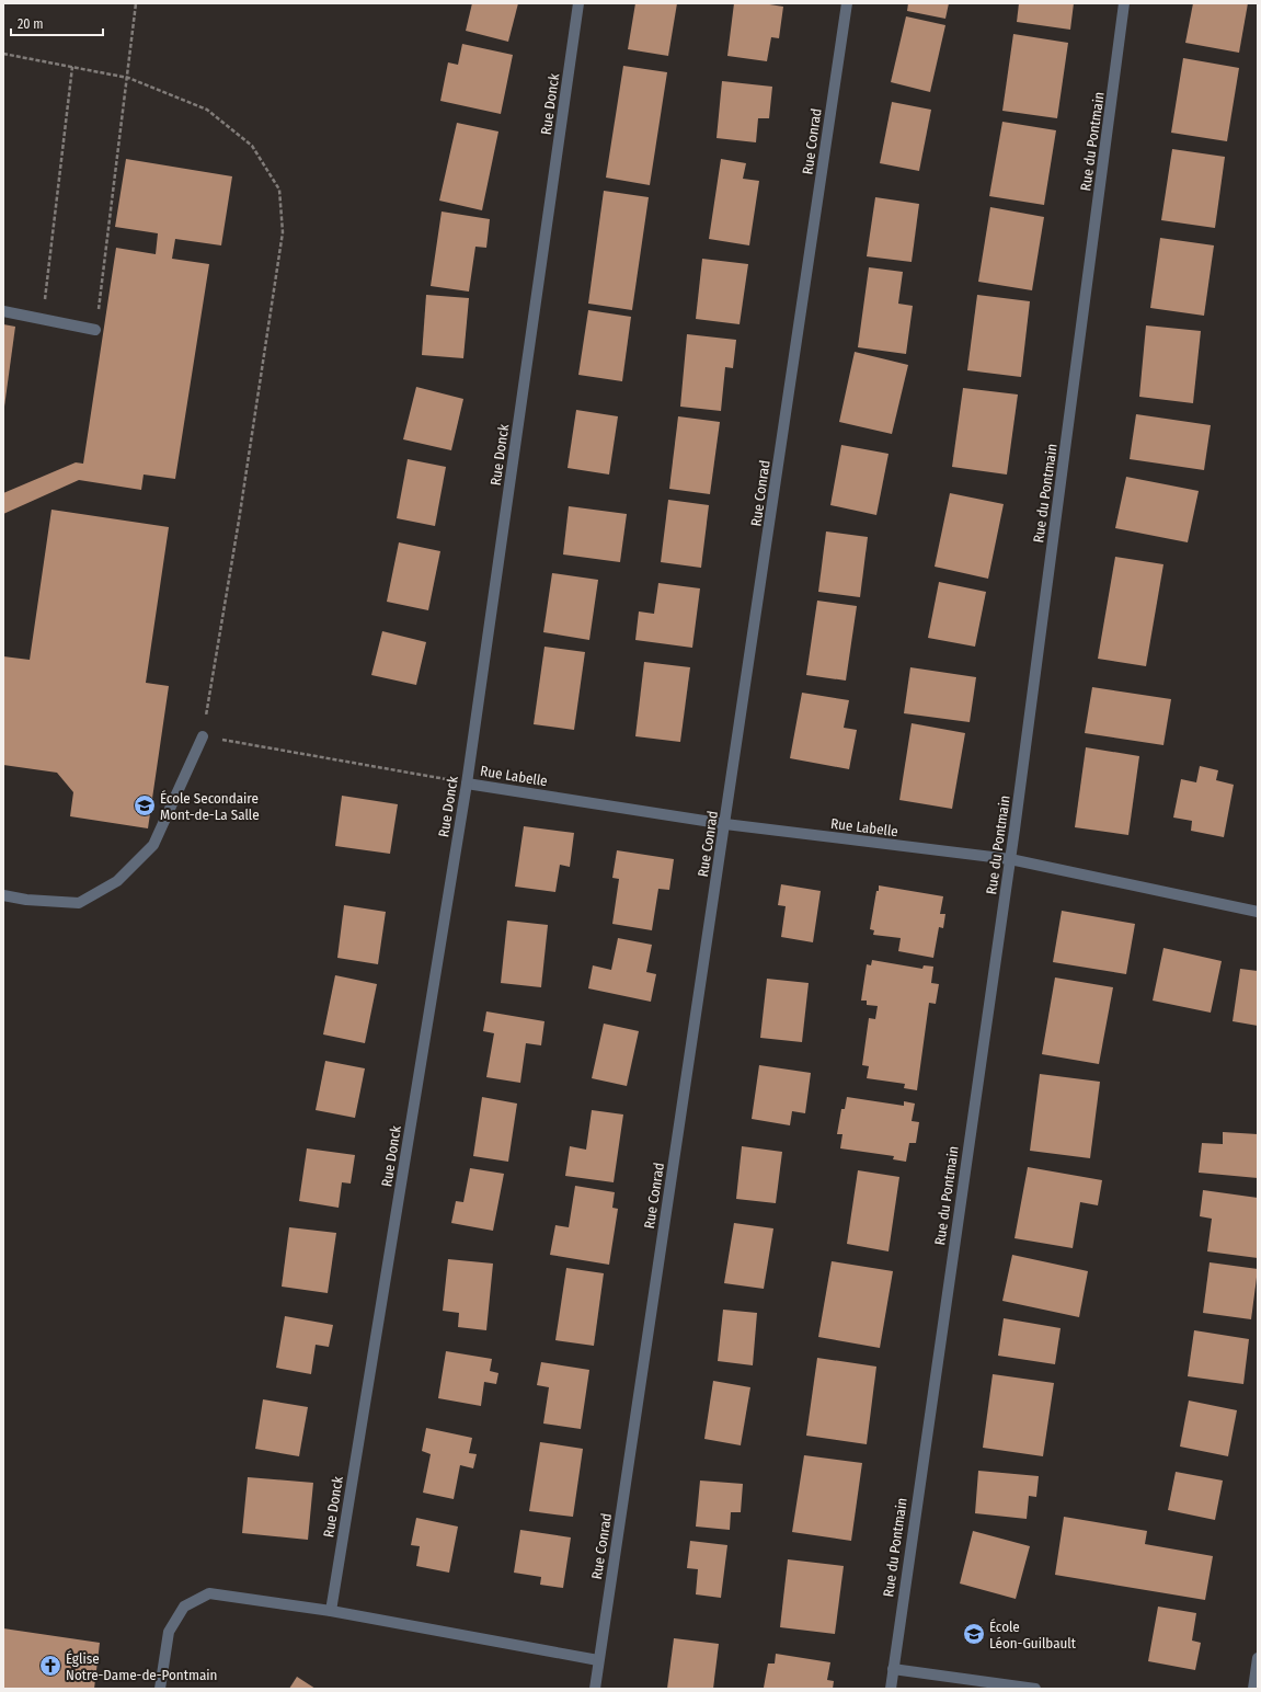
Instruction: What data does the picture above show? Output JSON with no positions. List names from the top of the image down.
{
  "streets": {
    "street": [
      "Rue Donck",
      "Rue Conrad",
      "Rue du Pontmain",
      "Rue Labelle"
    ]
  },
  "crossings": [
    ["Rue Donck", "Rue Labelle"],
    ["Rue Conrad", "Rue Labelle"],
    ["Rue du Pontmain", "Rue Labelle"]
  ],
  "places": {
    "school or university": ["École Secondaire Mont-de-La Salle", "École Léon-Guilbault"],
    "church": ["Église Notre-Dame-de-Pontmain"]
  },
  "scale_bar": "20 m"
}
